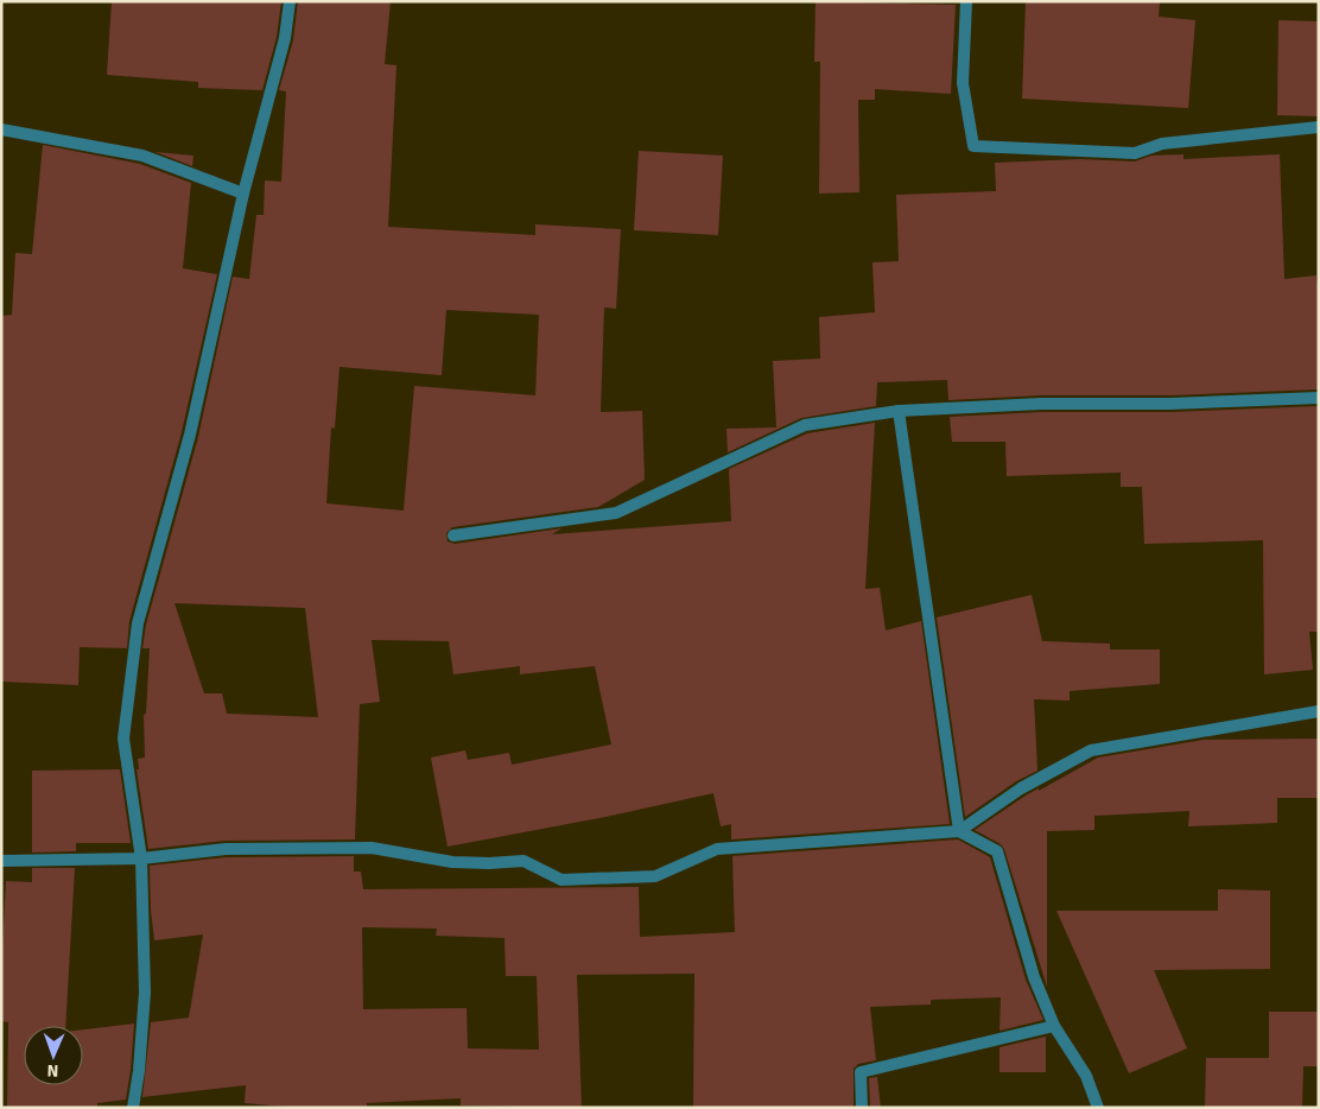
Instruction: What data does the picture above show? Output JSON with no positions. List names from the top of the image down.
{
  "north": "bottom"
}
